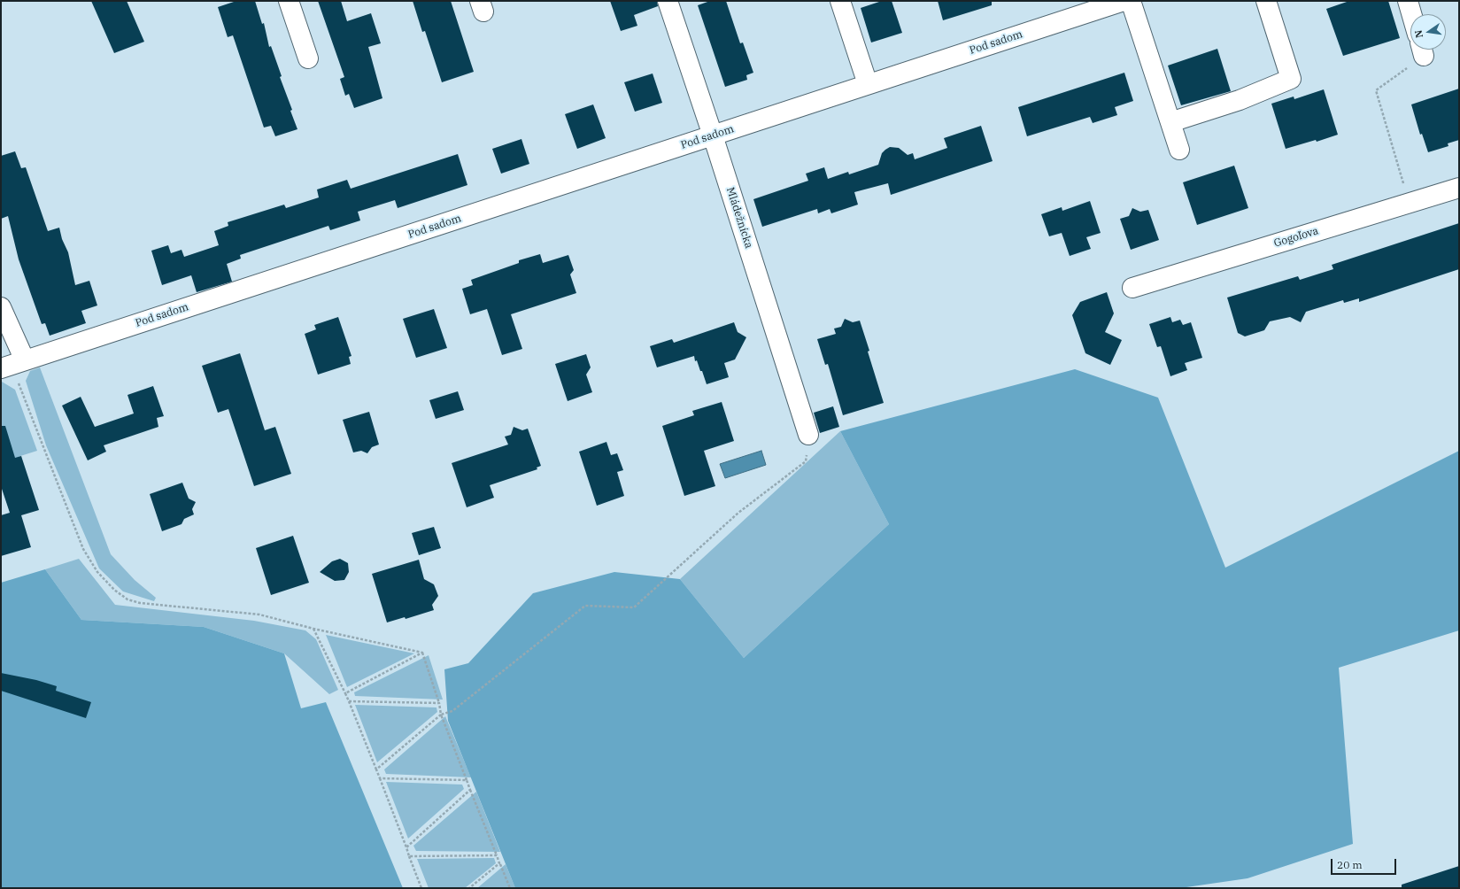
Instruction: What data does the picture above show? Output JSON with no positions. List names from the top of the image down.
{
  "streets": {
    "street": ["Pod sadom", "Mládežnícka", "Gogoľova"]
  },
  "crossings": [
    ["Pod sadom", "Mládežnícka"]
  ],
  "scale_bar": "20 m",
  "north": "left"
}
